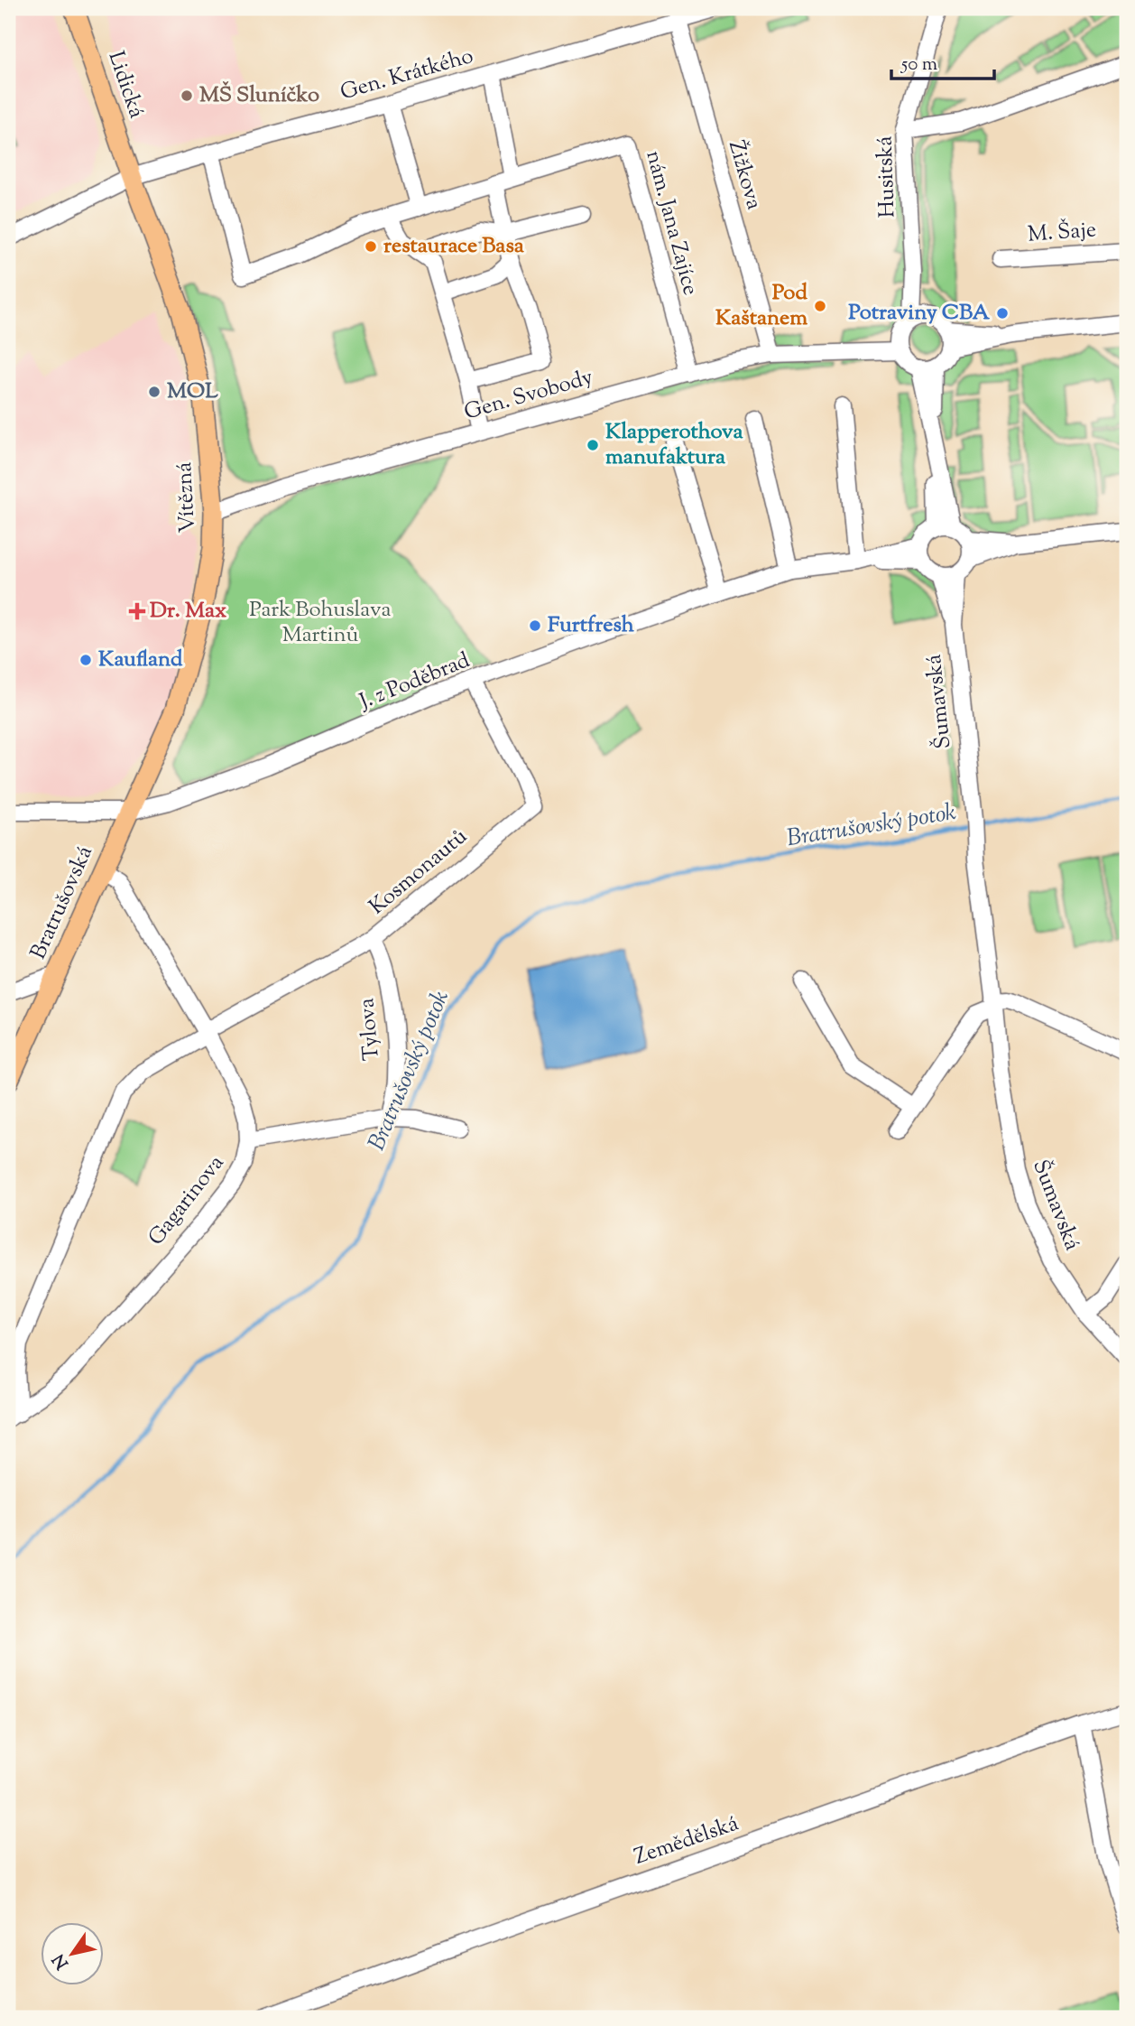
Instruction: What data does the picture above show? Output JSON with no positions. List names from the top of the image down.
{
  "streets": {
    "main road": ["Lidická", "Vítězná", "Bratrušovská"],
    "street": [
      "Gen. Krátkého",
      "Žižkova",
      "Husitská",
      "nám. Jana Zajíce",
      "M. Šaje",
      "Gen. Svobody",
      "J. z Poděbrad",
      "Šumavská",
      "Kosmonautů",
      "Tylova",
      "Gagarinova",
      "Zemědělská"
    ]
  },
  "crossings": [
    ["Gen. Krátkého", "Lidická"],
    ["Gen. Krátkého", "Žižkova"],
    ["Gen. Krátkého", "nám. Jana Zajíce"],
    ["Gen. Krátkého", "Vítězná"],
    ["Lidická", "Vítězná"],
    ["Žižkova", "Gen. Svobody"],
    ["Husitská", "Gen. Svobody"],
    ["nám. Jana Zajíce", "Gen. Svobody"],
    ["Gen. Svobody", "Vítězná"],
    ["Vítězná", "J. z Poděbrad"],
    ["Vítězná", "Bratrušovská"],
    ["J. z Poděbrad", "Šumavská"],
    ["J. z Poděbrad", "Kosmonautů"],
    ["J. z Poděbrad", "Bratrušovská"],
    ["Kosmonautů", "Tylova"],
    ["Kosmonautů", "Gagarinova"],
    ["Bratrušovská", "Gagarinova"]
  ],
  "water": ["Bratrušovský potok"],
  "parks": ["Park Bohuslava Martinů"],
  "places": {
    "other": [
      "MŠ Sluníčko",
      "restaurace Basa",
      "Pod Kaštanem",
      "Potraviny CBA",
      "MOL",
      "Klapperothova manufaktura",
      "Furtfresh",
      "Kaufland"
    ],
    "health": ["Dr. Max"]
  },
  "scale_bar": "50 m",
  "north": "bottom left"
}
